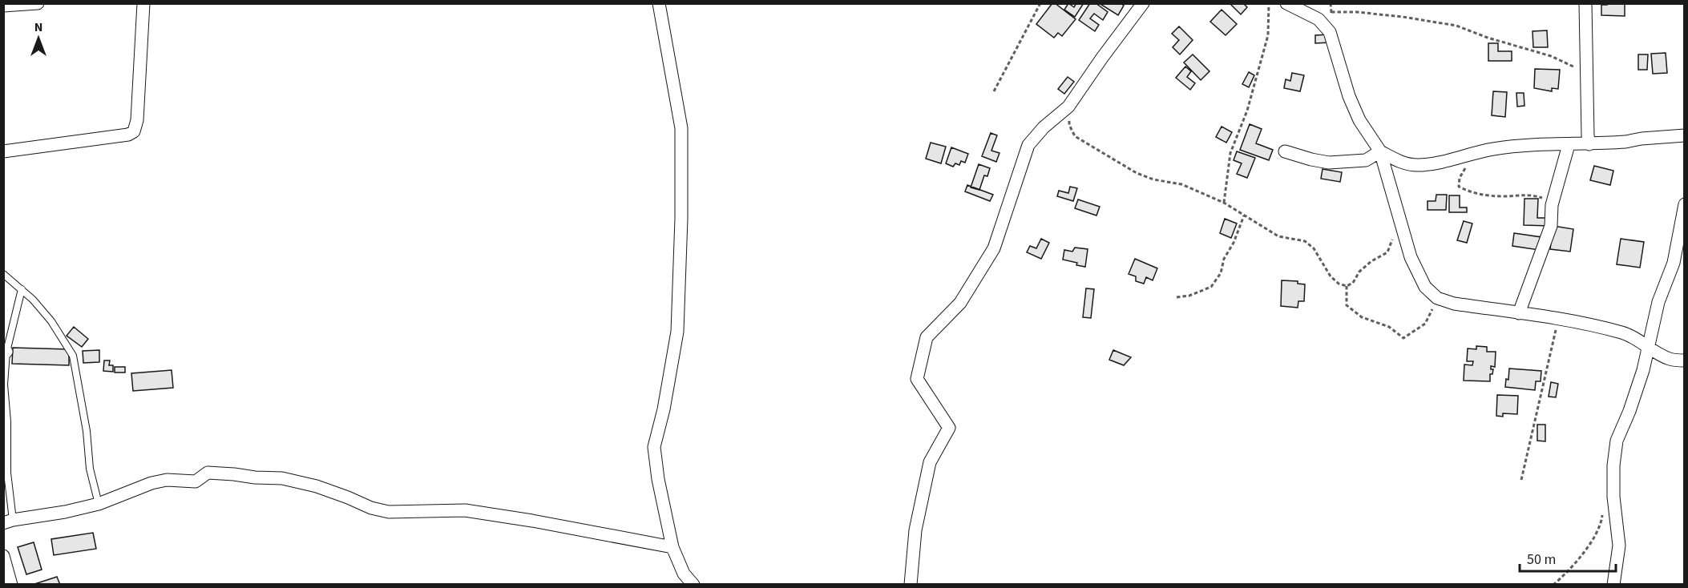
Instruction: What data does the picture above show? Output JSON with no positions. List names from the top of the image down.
{
  "scale_bar": "50 m",
  "north": "top"
}
